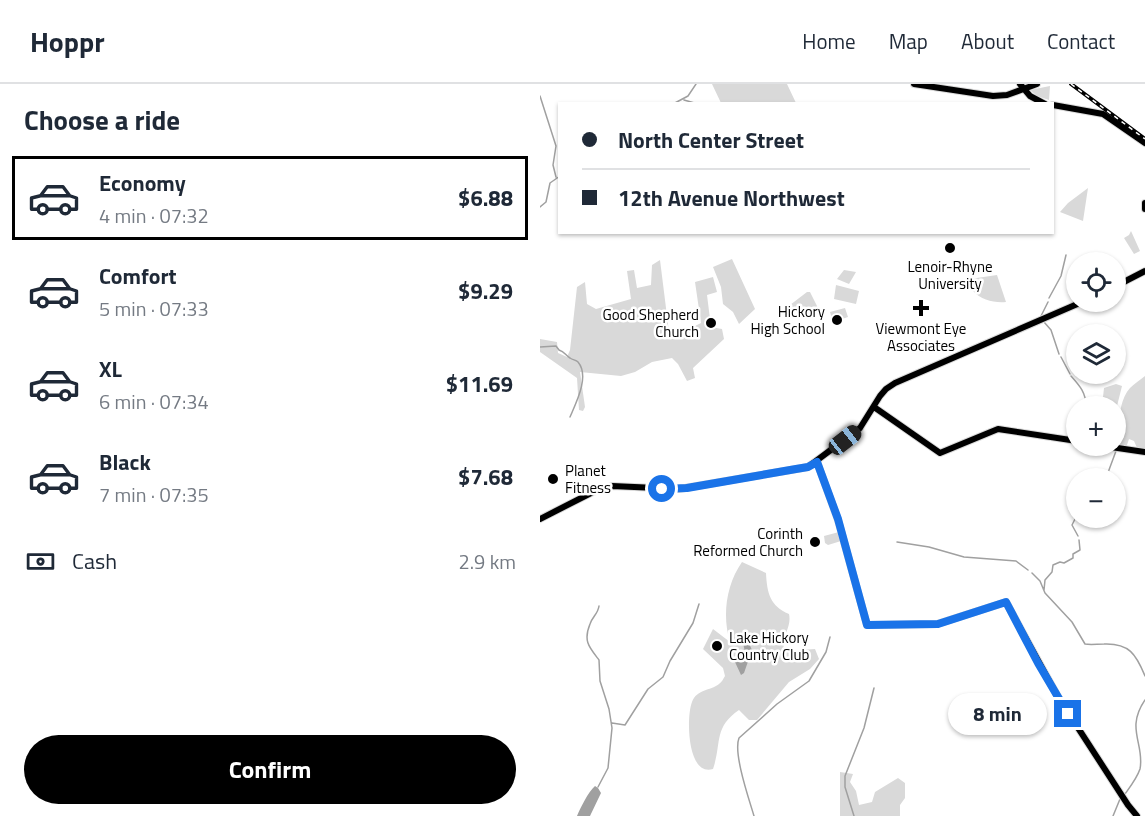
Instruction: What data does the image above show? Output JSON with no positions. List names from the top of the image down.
{
  "places": {
    "other": [
      "Lenoir-Rhyne University",
      "Hickory High School",
      "Good Shepherd Church",
      "Planet Fitness",
      "Corinth Reformed Church",
      "Lake Hickory Country Club"
    ],
    "health": ["Viewmont Eye Associates"]
  },
  "page": {
    "header": "Hoppr",
    "nav": [
      "Home",
      "Map",
      "About",
      "Contact"
    ],
    "heading": "Choose a ride",
    "banner": ["North Center Street", "12th Avenue Northwest"],
    "list": [
      {
        "name": "Economy",
        "note": "4 min · 07:32",
        "value": "$6.88"
      },
      {
        "name": "Comfort",
        "note": "5 min · 07:33",
        "value": "$9.29"
      },
      {
        "name": "XL",
        "note": "6 min · 07:34",
        "value": "$11.69"
      },
      {
        "name": "Black",
        "note": "7 min · 07:35",
        "value": "$7.68"
      }
    ],
    "map_buttons": ["+", "−"],
    "pay": ["Cash", "2.9 km"],
    "bubble": "8 min",
    "buttons": "Confirm"
  }
}
